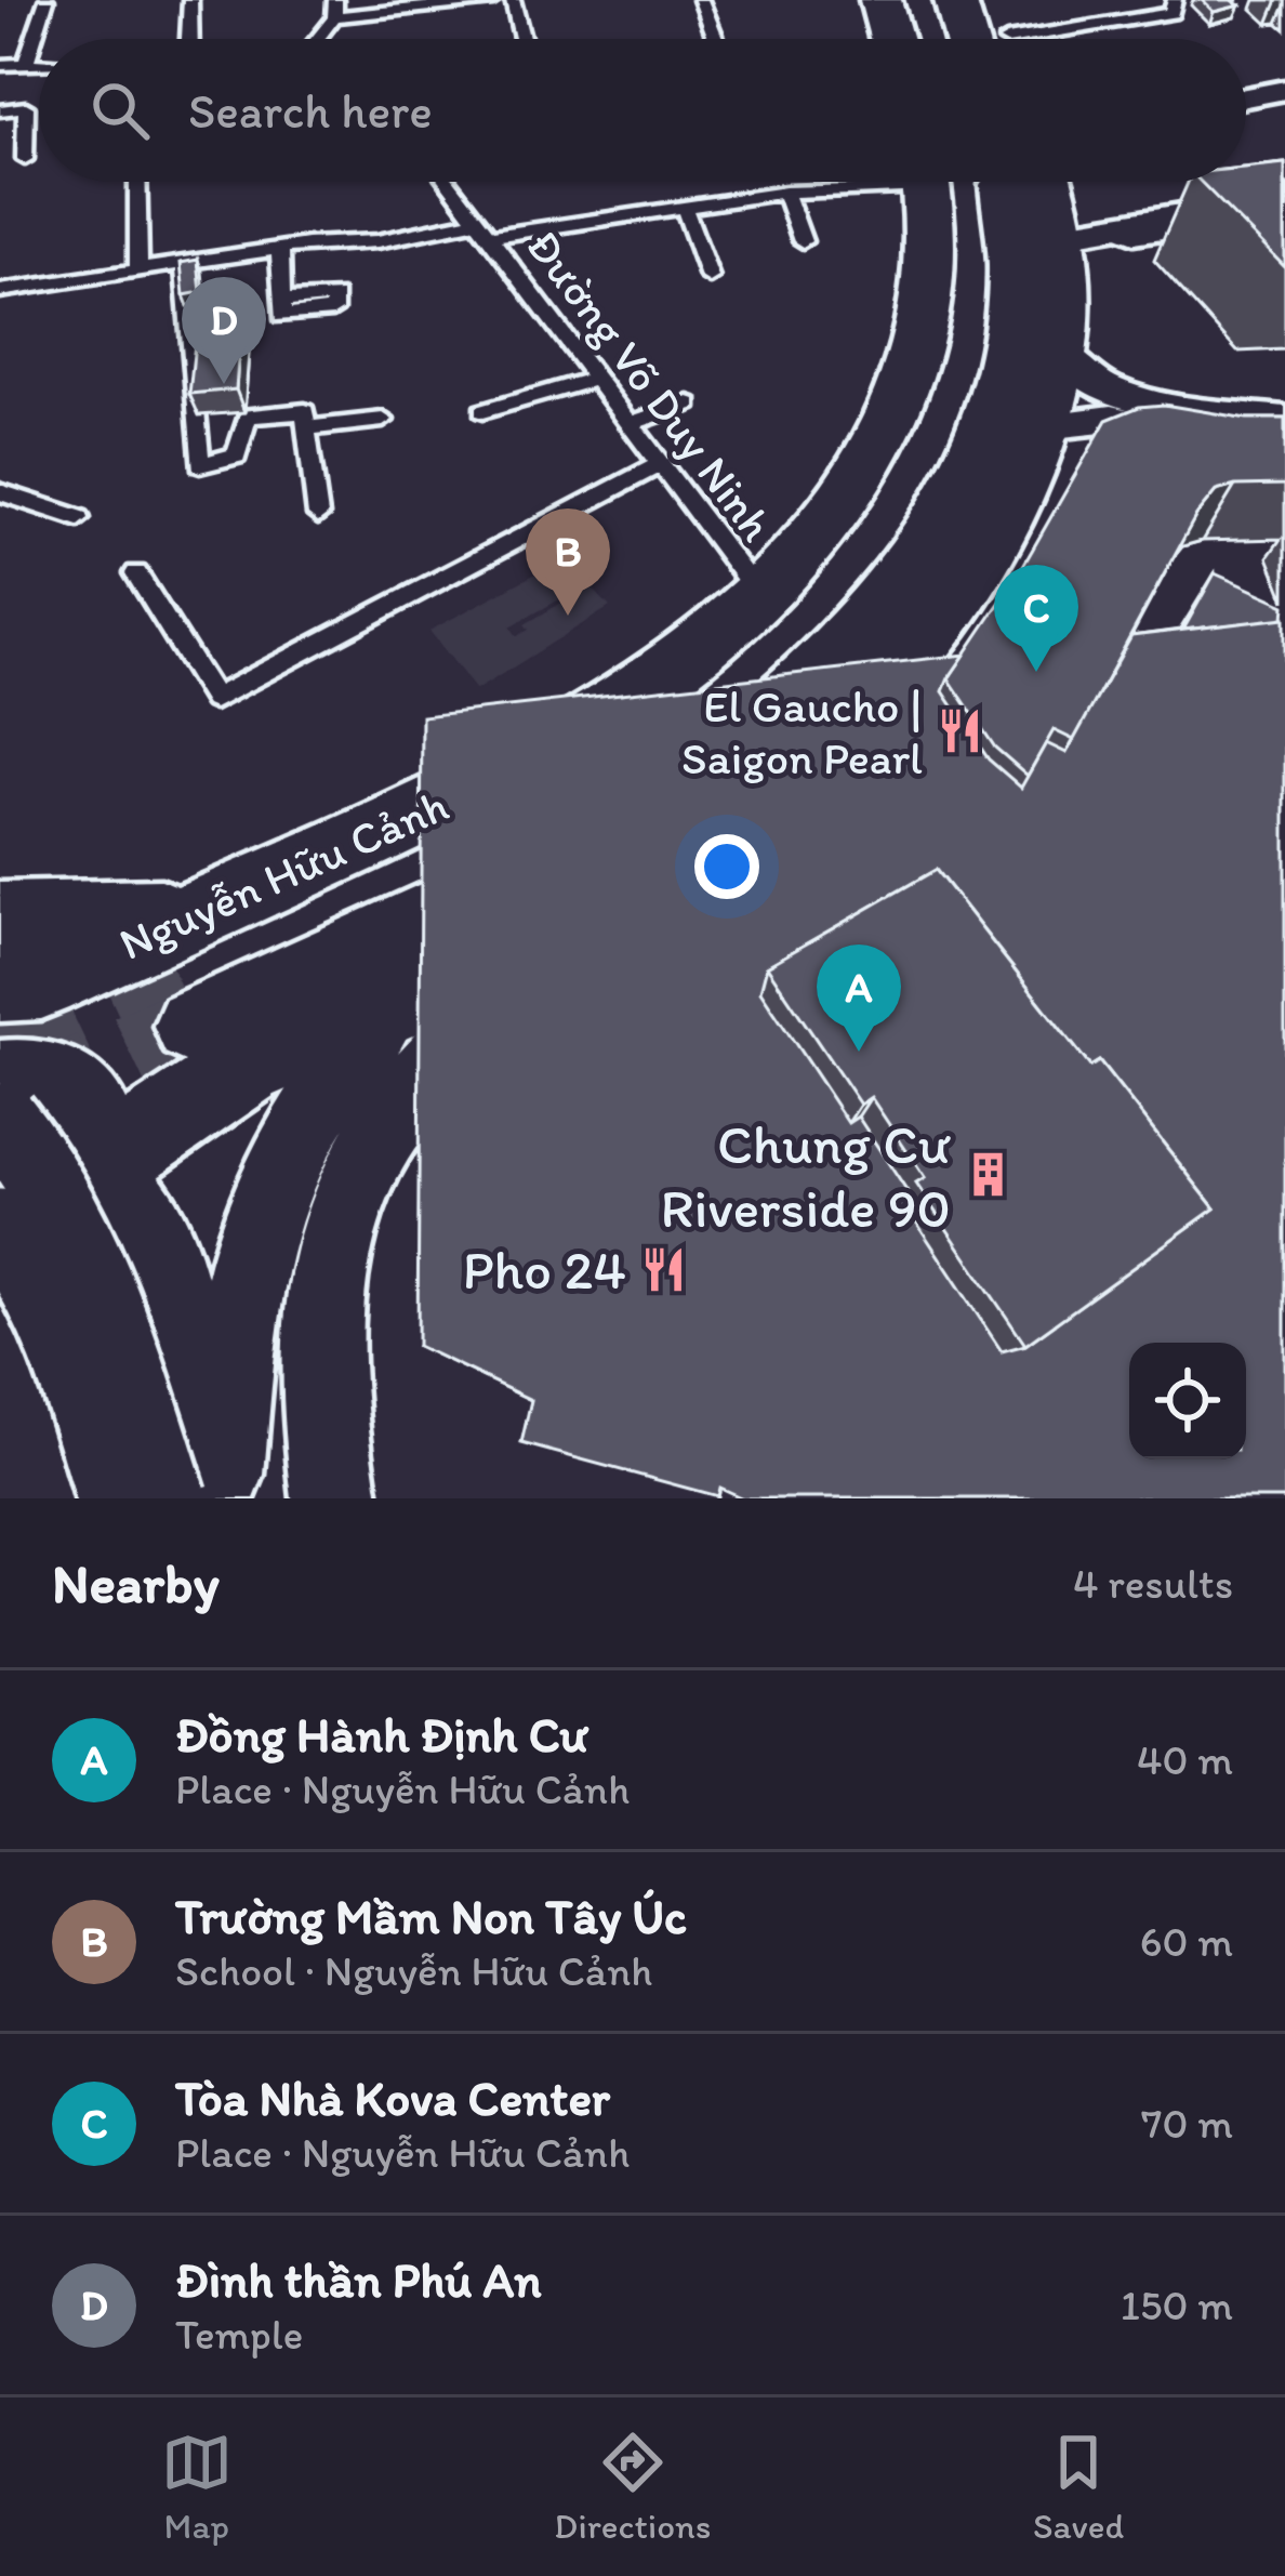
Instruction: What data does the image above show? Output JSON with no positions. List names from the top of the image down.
{
  "streets": {
    "main road": ["Nguyễn Hữu Cảnh"],
    "lane": ["Đường Võ Duy Ninh"]
  },
  "crossings": [
    ["Đường Võ Duy Ninh", "Nguyễn Hữu Cảnh"]
  ],
  "places": {
    "restaurant": ["El Gaucho | Saigon Pearl", "Pho 24"],
    "building": ["Chung Cư Riverside 90"]
  },
  "page": {
    "search": "Search here",
    "pins": [
      "D",
      "B",
      "C",
      "A"
    ],
    "heading": ["Nearby", "4 results"],
    "list": [
      {
        "mark": "A",
        "name": "Đồng Hành Định Cư",
        "note": "Place · Nguyễn Hữu Cảnh",
        "value": "40 m"
      },
      {
        "mark": "B",
        "name": "Trường Mầm Non Tây Úc",
        "note": "School · Nguyễn Hữu Cảnh",
        "value": "60 m"
      },
      {
        "mark": "C",
        "name": "Tòa Nhà Kova Center",
        "note": "Place · Nguyễn Hữu Cảnh",
        "value": "70 m"
      },
      {
        "mark": "D",
        "name": "Đình thần Phú An",
        "note": "Temple",
        "value": "150 m"
      }
    ],
    "nav": ["Map", "Directions", "Saved"]
  }
}
